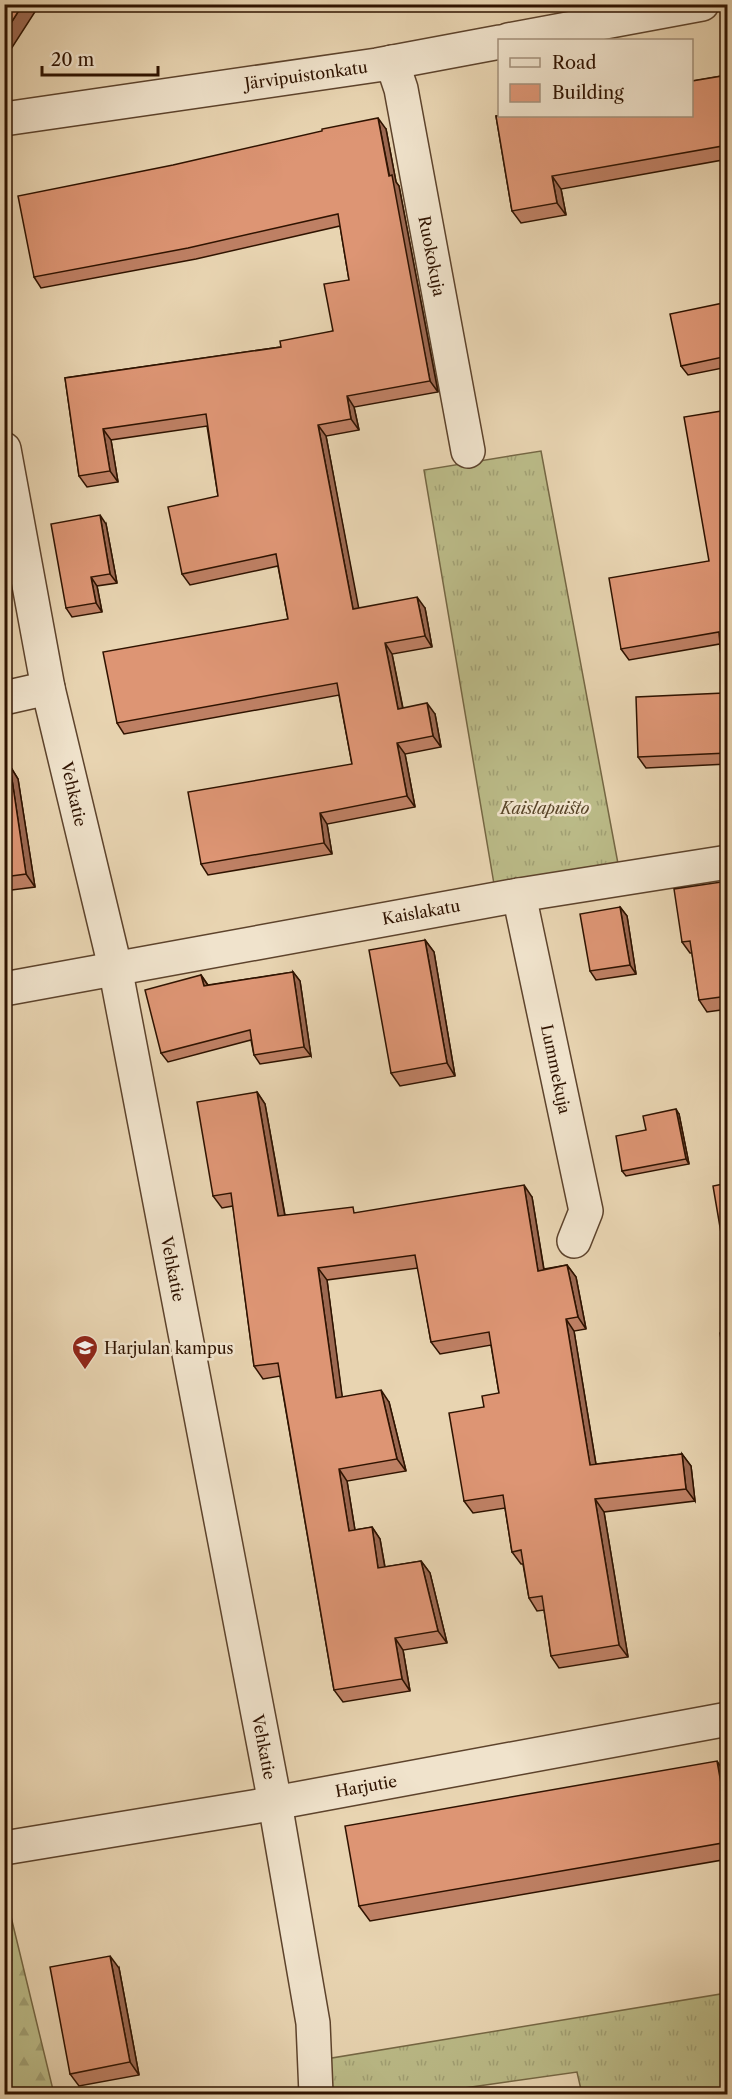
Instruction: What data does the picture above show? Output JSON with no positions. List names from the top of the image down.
{
  "streets": {
    "street": [
      "Järvipuistonkatu",
      "Ruokokuja",
      "Vehkatie",
      "Kaislakatu",
      "Lummekuja",
      "Harjutie"
    ]
  },
  "crossings": [
    ["Järvipuistonkatu", "Ruokokuja"],
    ["Vehkatie", "Kaislakatu"],
    ["Vehkatie", "Harjutie"],
    ["Kaislakatu", "Lummekuja"]
  ],
  "parks": ["Kaislapuisto"],
  "places": {
    "school or university": ["Harjulan kampus"]
  },
  "legend": ["Road", "Building"],
  "scale_bar": "20 m"
}
